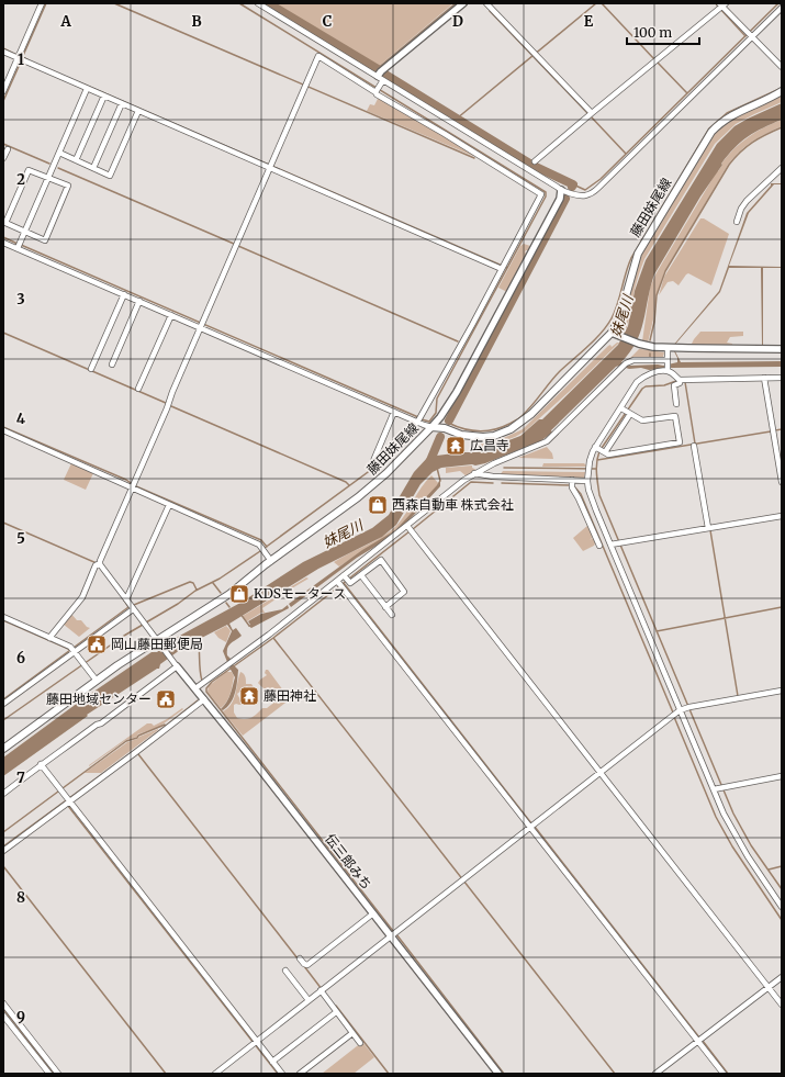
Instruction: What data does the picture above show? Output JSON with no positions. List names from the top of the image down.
{
  "streets": {
    "main road": ["藤田妹尾線"],
    "street": ["伝三郎みち"]
  },
  "water": ["妹尾川"],
  "places": {
    "temple": ["広昌寺", "藤田神社"],
    "shop": ["西森自動車 株式会社", "KDSモータース"],
    "public building": ["岡山藤田郵便局", "藤田地域センター"]
  },
  "scale_bar": "100 m",
  "grid": {
    "columns": [
      "A",
      "B",
      "C",
      "D",
      "E"
    ],
    "rows": [
      "1",
      "2",
      "3",
      "4",
      "5",
      "6",
      "7",
      "8",
      "9"
    ]
  }
}
